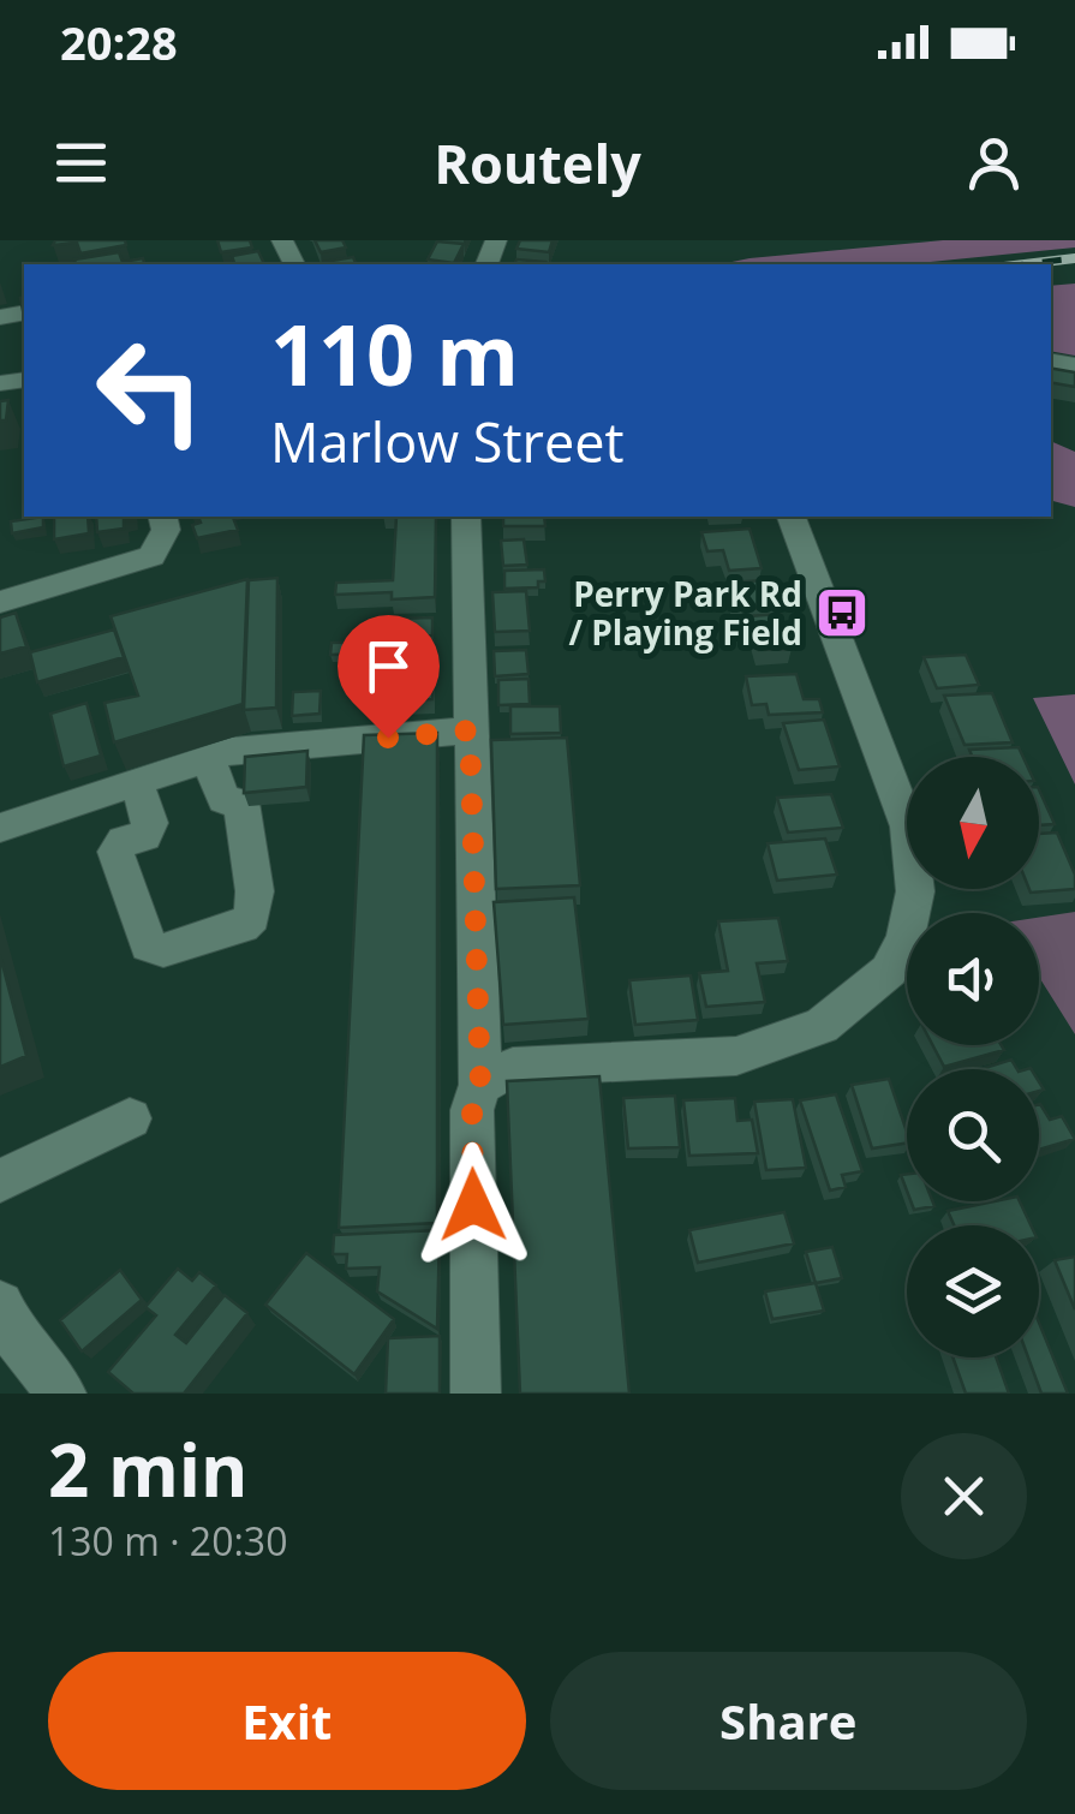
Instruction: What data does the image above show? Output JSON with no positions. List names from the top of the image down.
{
  "places": {
    "bus stop": ["Perry Park Rd / Playing Field"]
  },
  "north": "bottom",
  "page": {
    "status": "20:28",
    "header": "Routely",
    "turn": ["110 m", "Marlow Street"],
    "heading": ["2 min", "130 m · 20:30"],
    "buttons": ["Exit", "Share"]
  }
}
